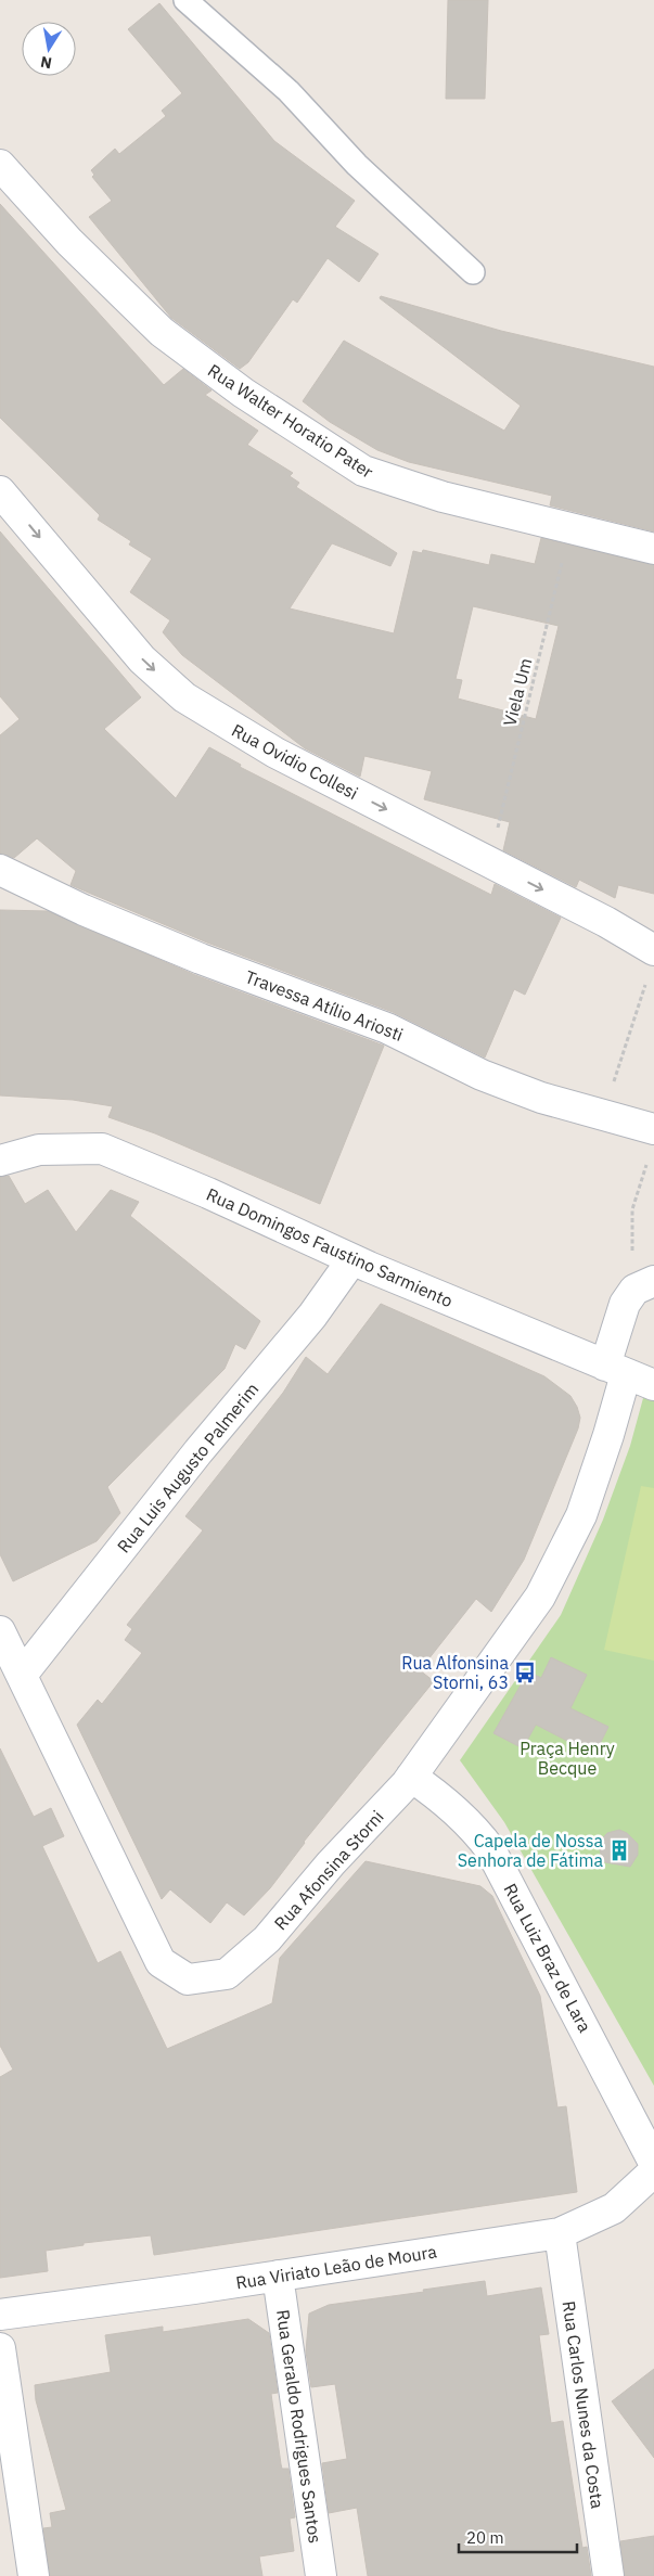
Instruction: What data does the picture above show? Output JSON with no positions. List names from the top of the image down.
{
  "streets": {
    "street": [
      "Rua Walter Horatio Pater",
      "Rua Ovidio Collesi",
      "Travessa Atílio Ariosti",
      "Rua Domingos Faustino Sarmiento",
      "Rua Luis Augusto Palmerim",
      "Rua Afonsina Storni",
      "Rua Luiz Braz de Lara",
      "Rua Viriato Leão de Moura",
      "Rua Carlos Nunes da Costa",
      "Rua Geraldo Rodrigues Santos"
    ],
    "path": ["Viela Um"]
  },
  "crossings": [
    ["Rua Walter Horatio Pater", "Viela Um"],
    ["Viela Um", "Rua Ovidio Collesi"],
    ["Rua Domingos Faustino Sarmiento", "Rua Luis Augusto Palmerim"],
    ["Rua Domingos Faustino Sarmiento", "Rua Afonsina Storni"],
    ["Rua Luis Augusto Palmerim", "Rua Afonsina Storni"],
    ["Rua Afonsina Storni", "Rua Luiz Braz de Lara"],
    ["Rua Viriato Leão de Moura", "Rua Carlos Nunes da Costa"],
    ["Rua Viriato Leão de Moura", "Rua Geraldo Rodrigues Santos"]
  ],
  "one_way": ["Rua Ovidio Collesi"],
  "parks": ["Praça Henry Becque"],
  "places": {
    "bus stop": ["Rua Alfonsina Storni, 63"],
    "building": ["Capela de Nossa Senhora de Fátima"]
  },
  "scale_bar": "20 m",
  "north": "bottom"
}
